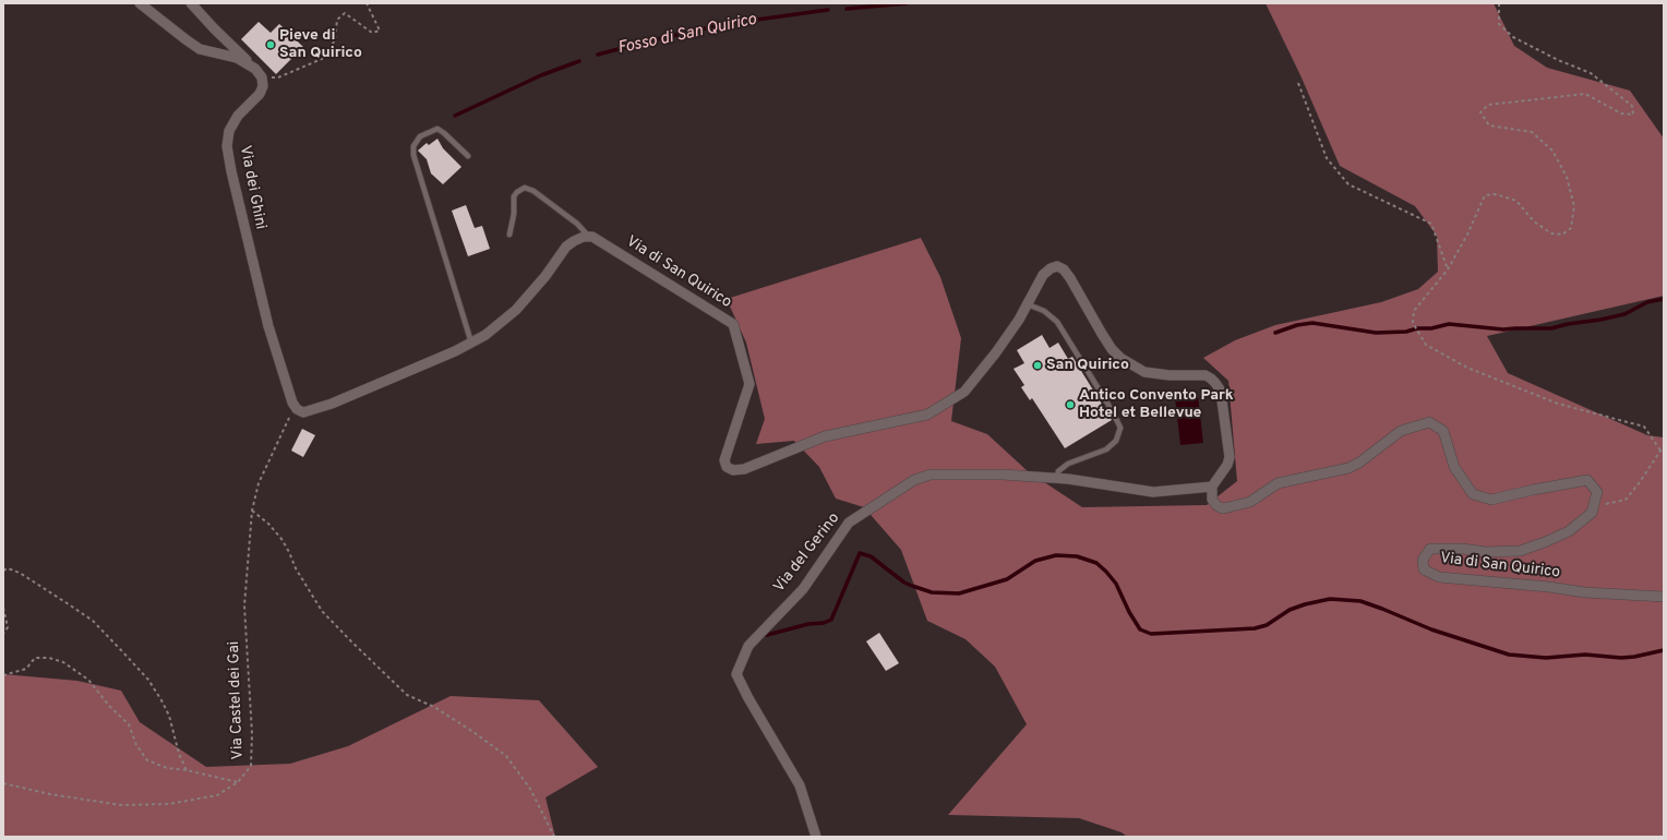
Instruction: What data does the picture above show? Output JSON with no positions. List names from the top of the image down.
{
  "streets": {
    "street": ["Via dei Ghini", "Via di San Quirico", "Via del Gerino"],
    "path": ["Via Castel dei Gai"]
  },
  "crossings": [
    ["Via dei Ghini", "Via Castel dei Gai"],
    ["Via di San Quirico", "Via del Gerino"]
  ],
  "water": ["Fosso di San Quirico"],
  "places": ["Pieve di San Quirico", "San Quirico", "Antico Convento Park Hotel et Bellevue"]
}
